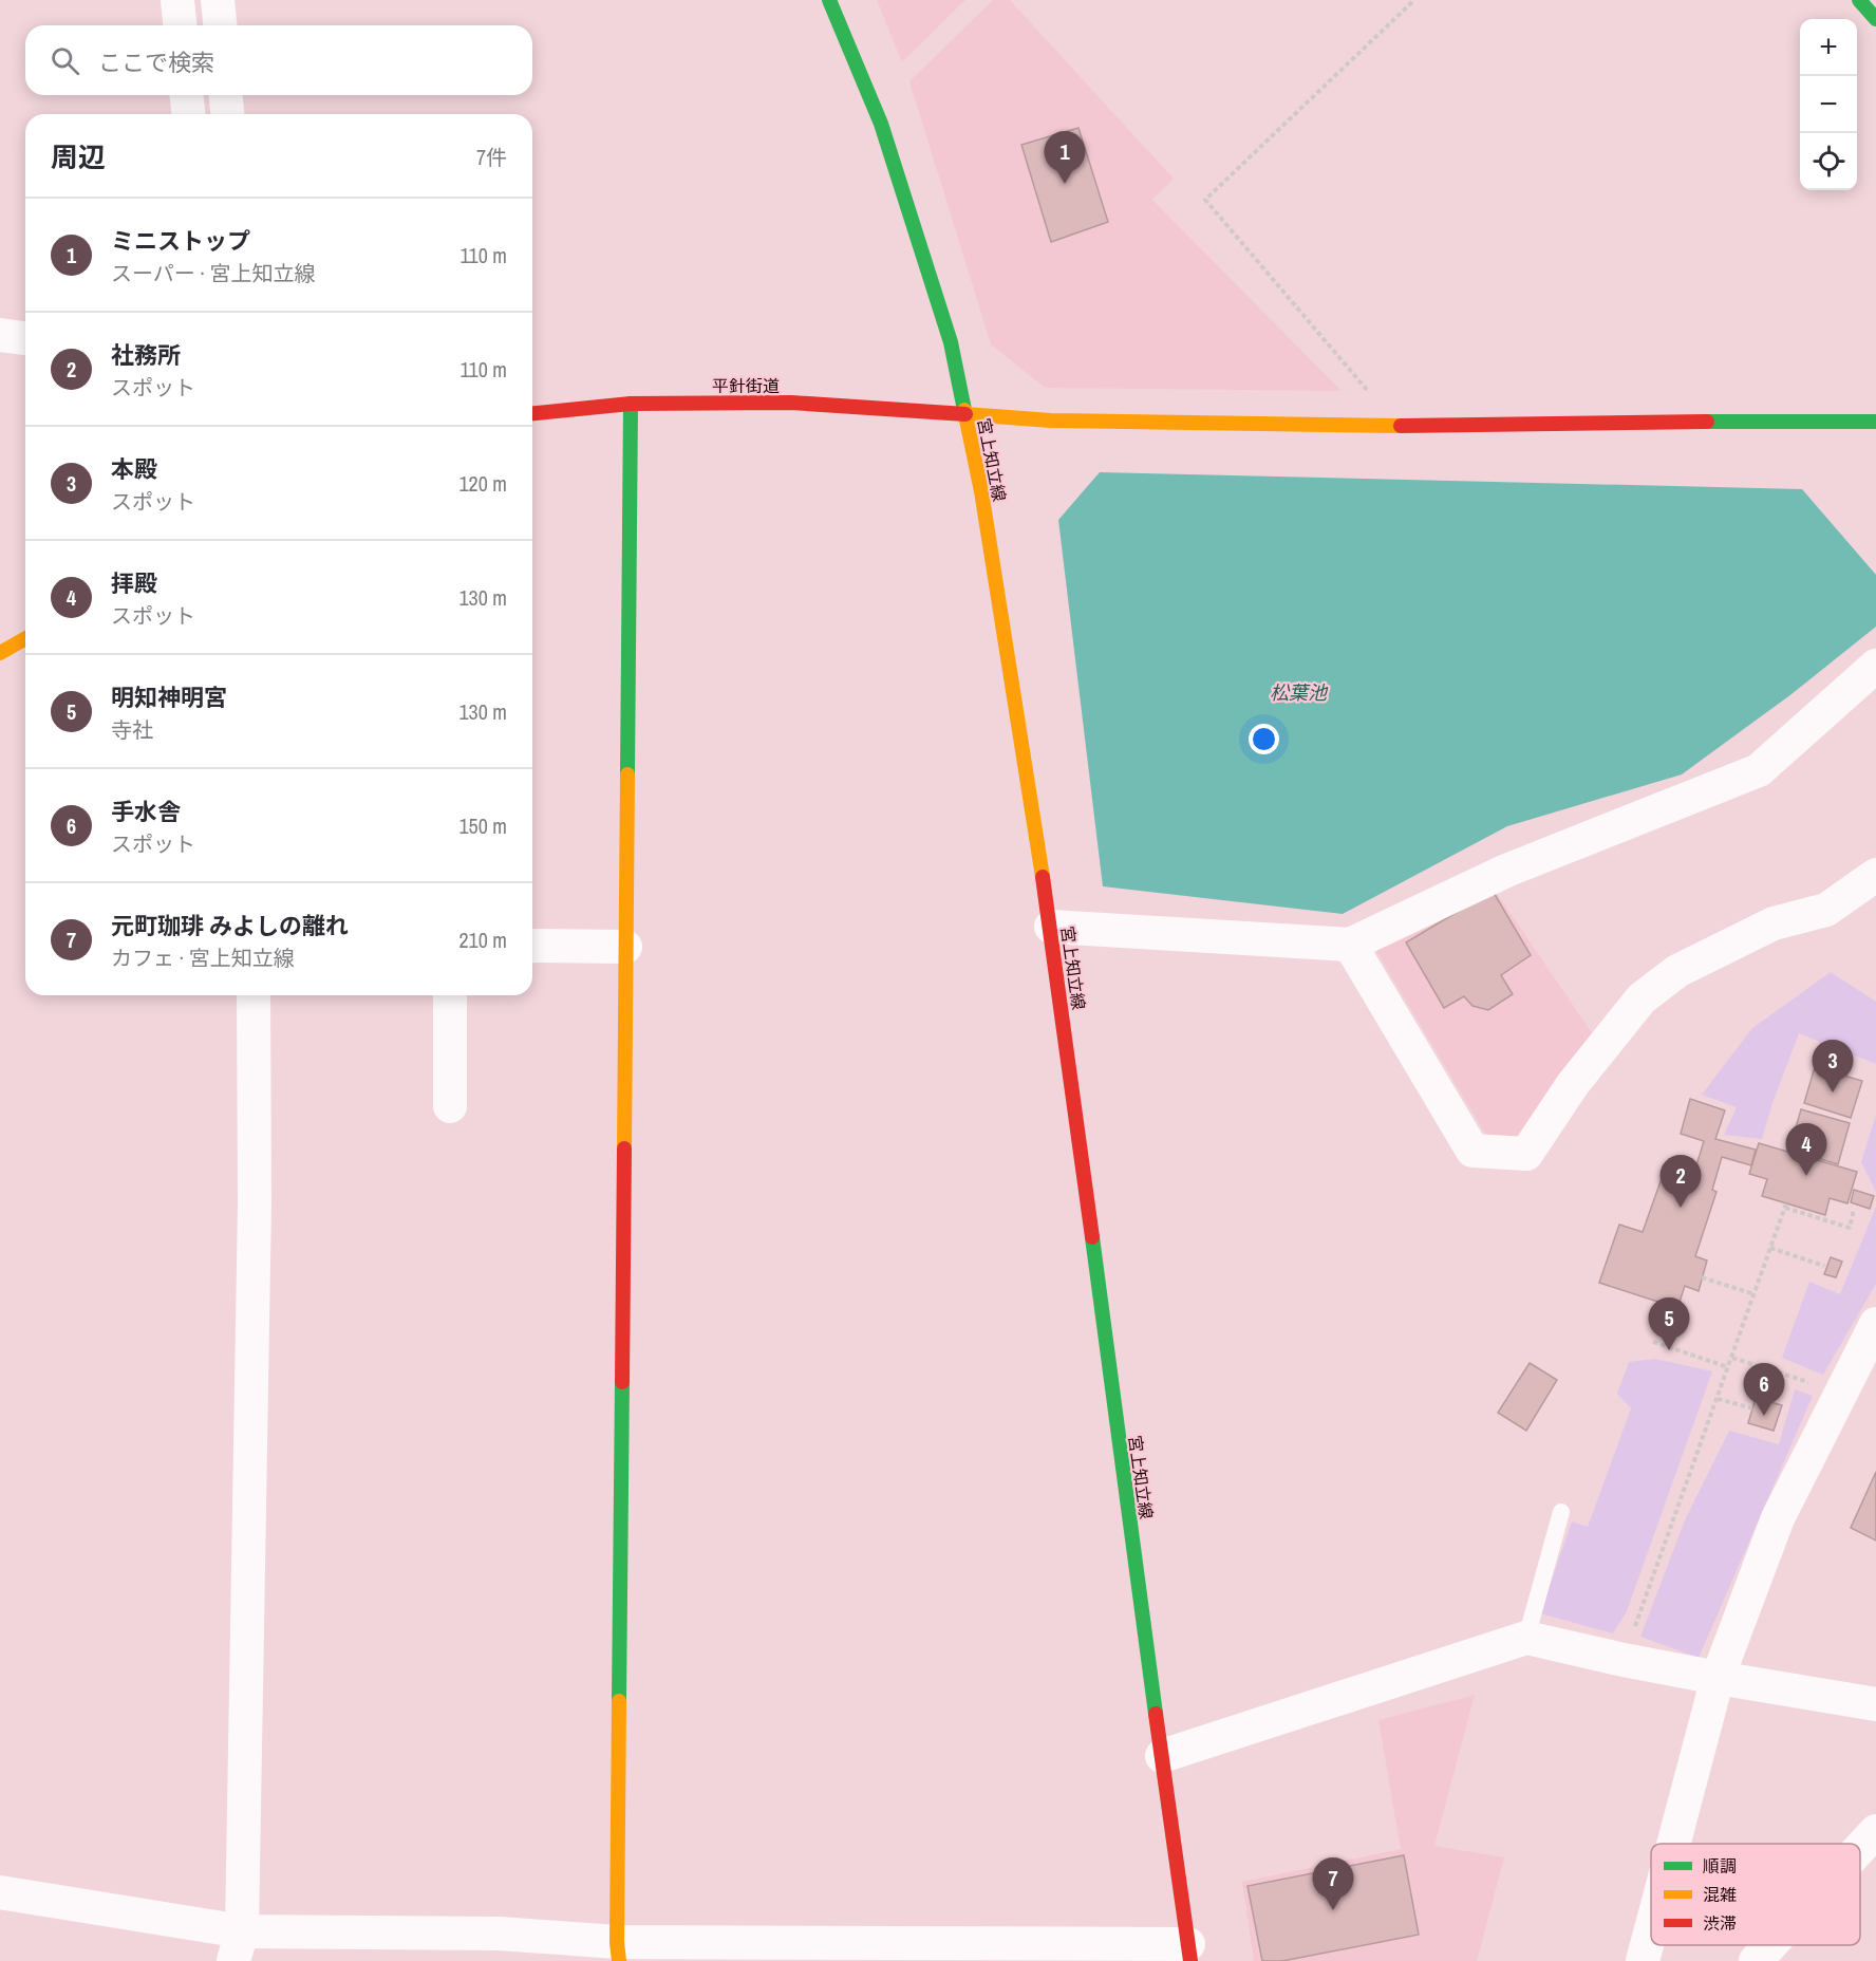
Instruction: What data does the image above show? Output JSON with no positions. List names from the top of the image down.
{
  "streets": {
    "street": ["平針街道", "宮上知立線"]
  },
  "crossings": [
    ["平針街道", "宮上知立線"]
  ],
  "water": ["松葉池"],
  "legend": ["順調", "混雑", "渋滞"],
  "page": {
    "map_buttons": ["+", "−"],
    "search": "ここで検索",
    "heading": ["周辺", "7件"],
    "pins": [
      "1",
      "3",
      "4",
      "2",
      "5",
      "6",
      "7"
    ],
    "list": [
      {
        "mark": "1",
        "name": "ミニストップ",
        "note": "スーパー · 宮上知立線",
        "value": "110 m"
      },
      {
        "mark": "2",
        "name": "社務所",
        "note": "スポット",
        "value": "110 m"
      },
      {
        "mark": "3",
        "name": "本殿",
        "note": "スポット",
        "value": "120 m"
      },
      {
        "mark": "4",
        "name": "拝殿",
        "note": "スポット",
        "value": "130 m"
      },
      {
        "mark": "5",
        "name": "明知神明宮",
        "note": "寺社",
        "value": "130 m"
      },
      {
        "mark": "6",
        "name": "手水舎",
        "note": "スポット",
        "value": "150 m"
      },
      {
        "mark": "7",
        "name": "元町珈琲 みよしの離れ",
        "note": "カフェ · 宮上知立線",
        "value": "210 m"
      }
    ]
  }
}
